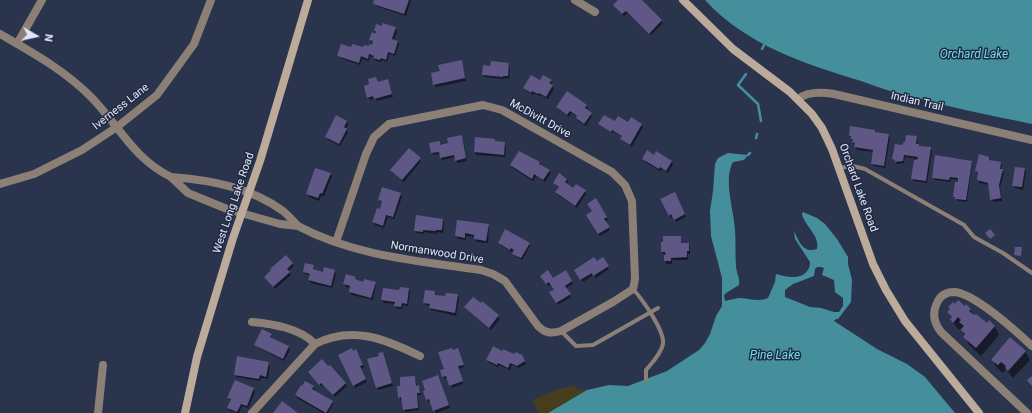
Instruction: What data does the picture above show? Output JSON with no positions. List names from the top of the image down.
{
  "streets": {
    "main road": ["Orchard Lake Road", "West Long Lake Road"],
    "street": [
      "Indian Trail",
      "Iverness Lane",
      "McDivitt Drive",
      "Normanwood Drive"
    ]
  },
  "crossings": [
    ["Indian Trail", "Orchard Lake Road"],
    ["Iverness Lane", "Normanwood Drive"],
    ["McDivitt Drive", "Normanwood Drive"],
    ["West Long Lake Road", "Normanwood Drive"]
  ],
  "water": ["Orchard Lake", "Pine Lake"],
  "north": "right"
}
